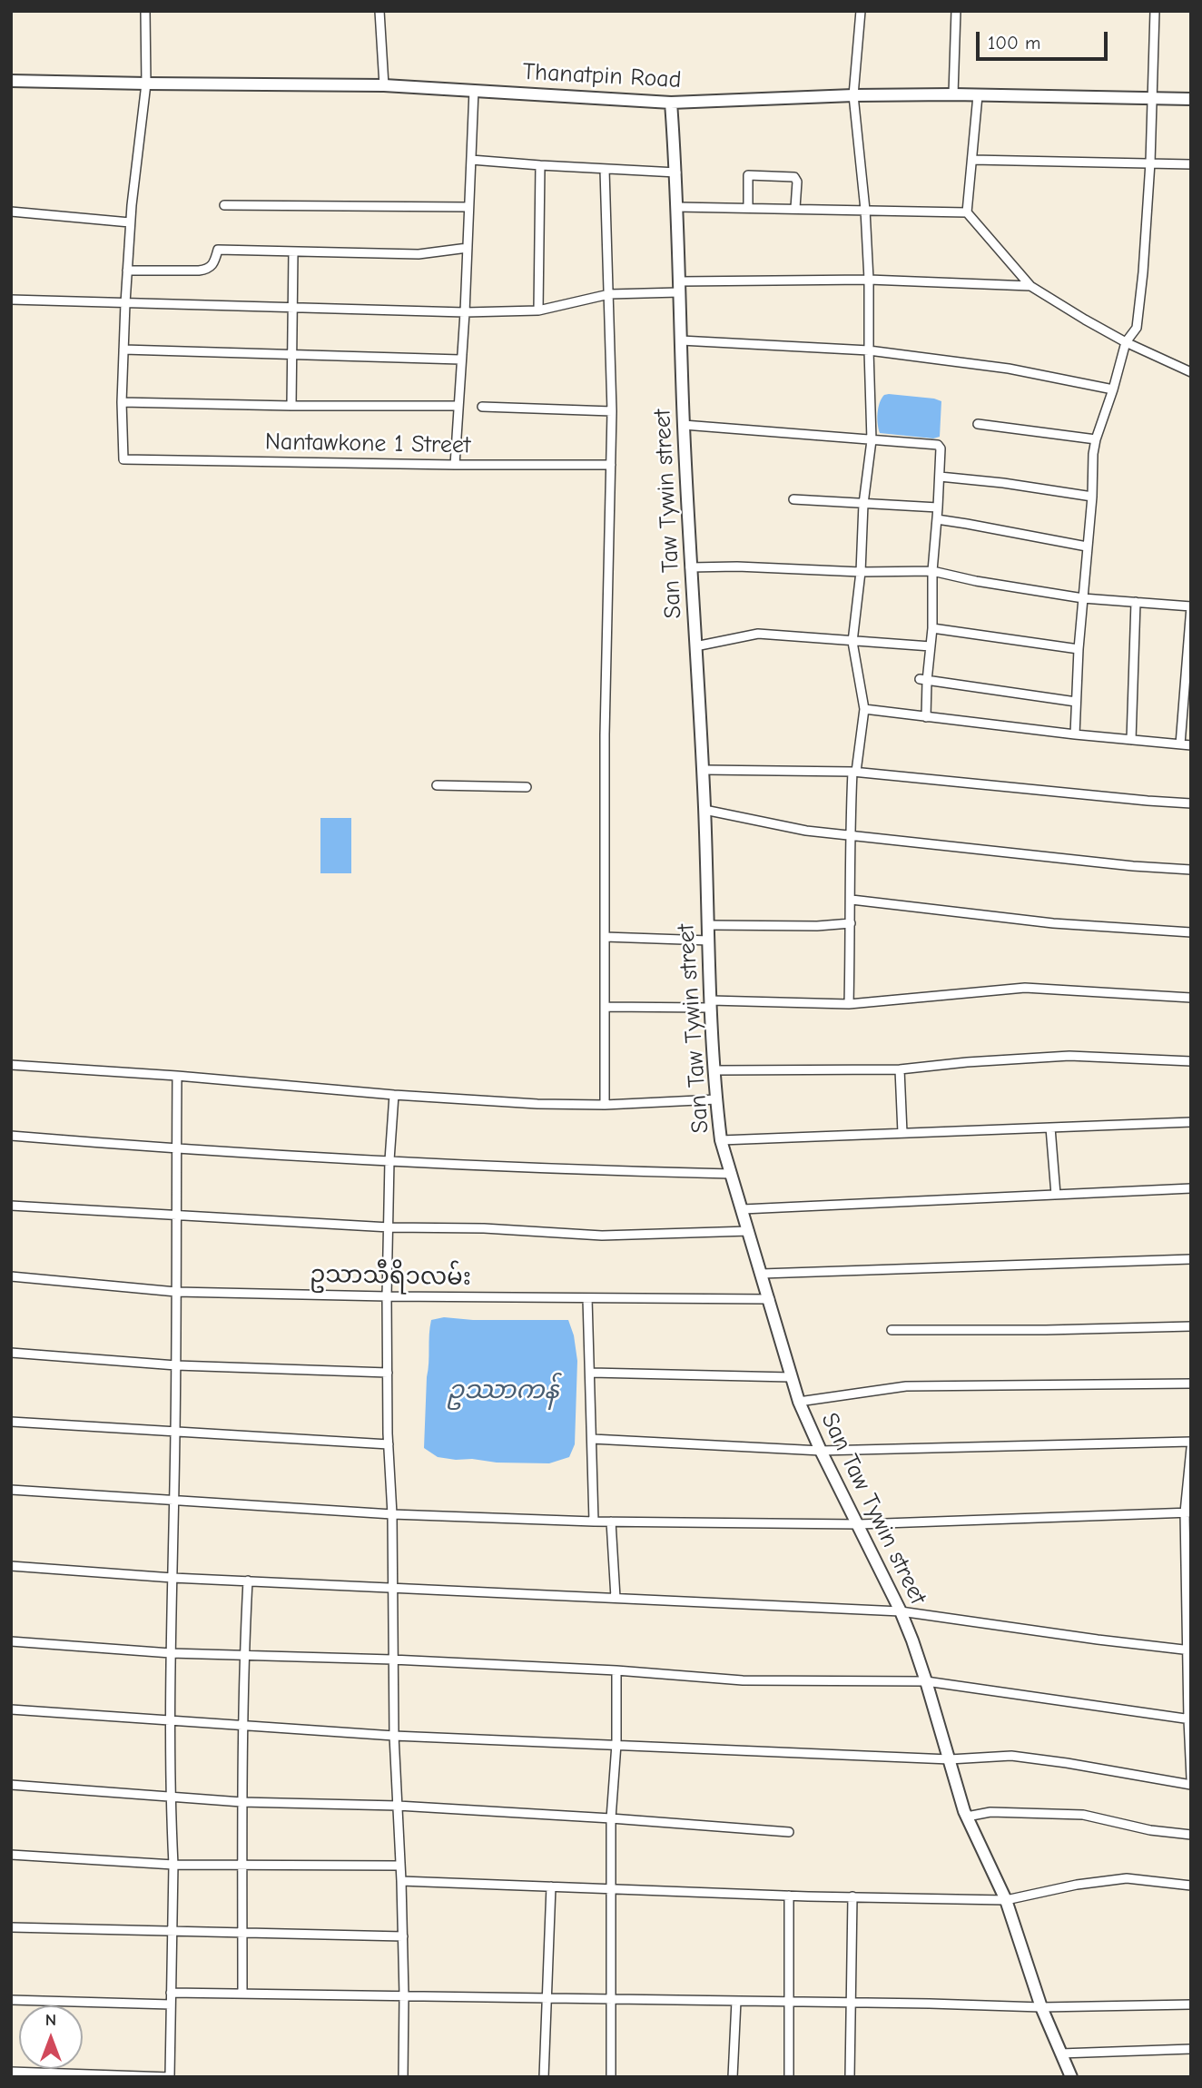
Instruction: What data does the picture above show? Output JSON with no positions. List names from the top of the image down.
{
  "streets": {
    "street": [
      "Thanatpin Road",
      "Nantawkone 1 Street",
      "San Taw Tywin street",
      "ဥသာသီရိ၁လမ်း"
    ]
  },
  "crossings": [
    ["Thanatpin Road", "San Taw Tywin street"],
    ["San Taw Tywin street", "ဥသာသီရိ၁လမ်း"]
  ],
  "water": ["ဥဿာကန်"],
  "scale_bar": "100 m",
  "north": "top"
}
